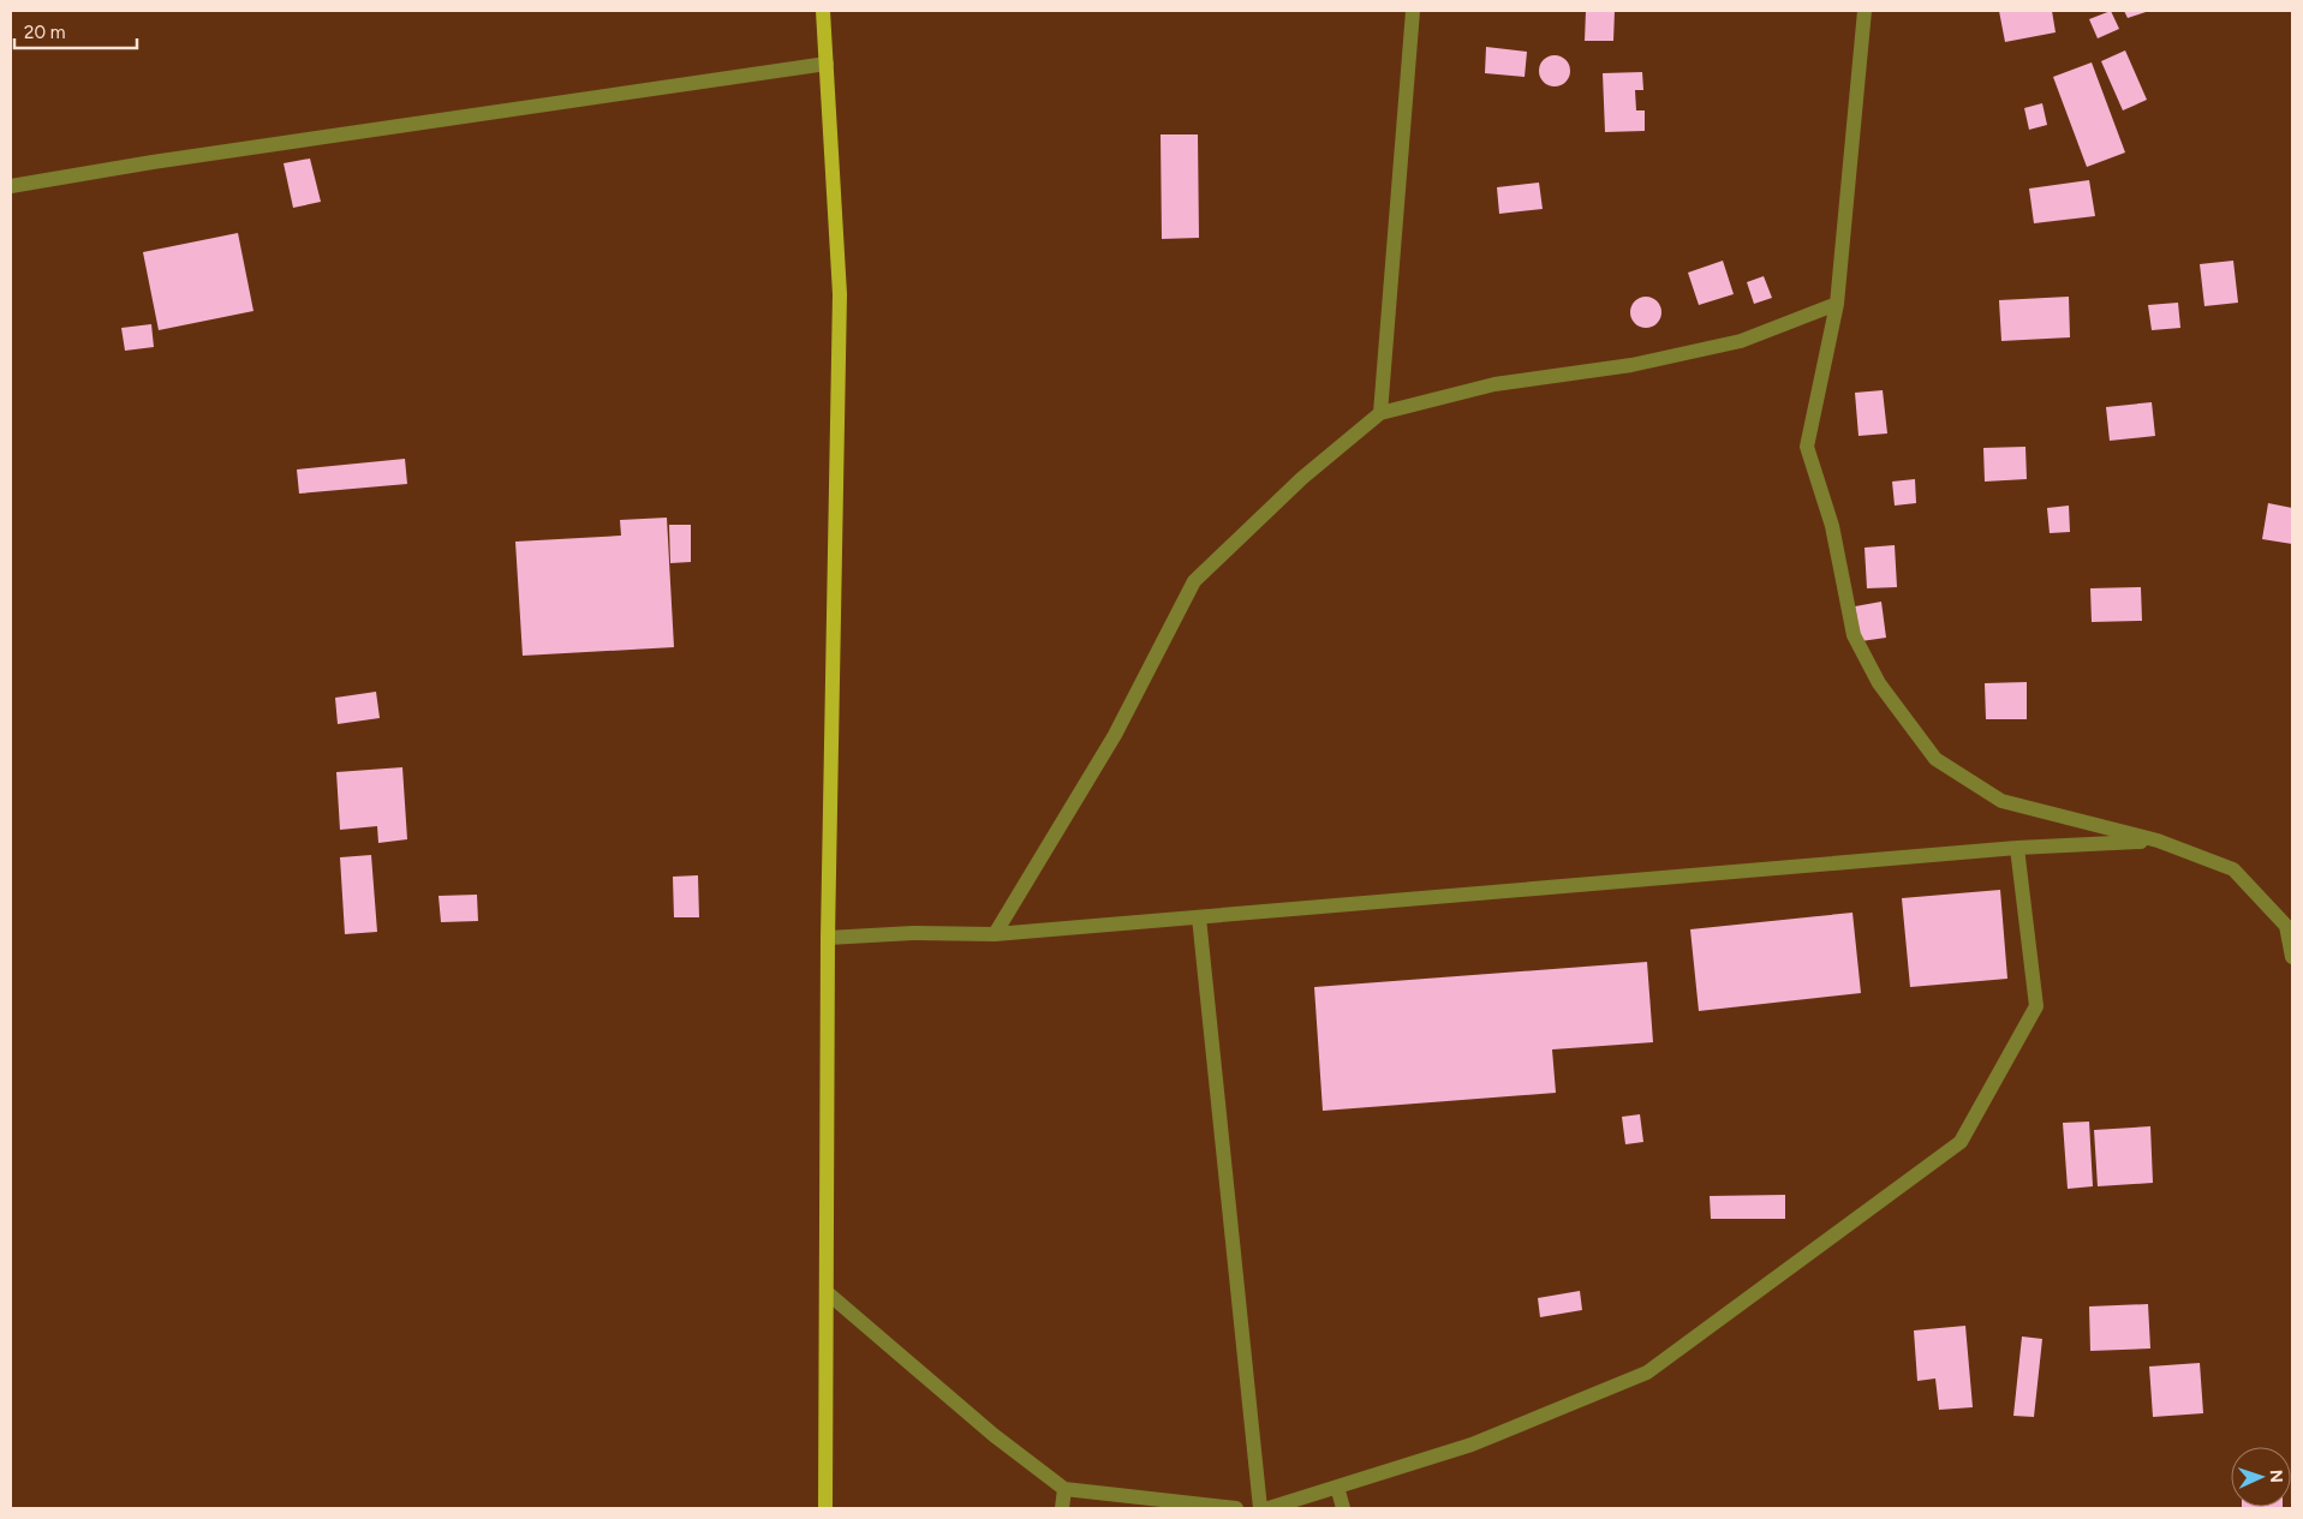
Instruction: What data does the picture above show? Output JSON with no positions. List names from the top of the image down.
{
  "scale_bar": "20 m",
  "north": "right"
}
